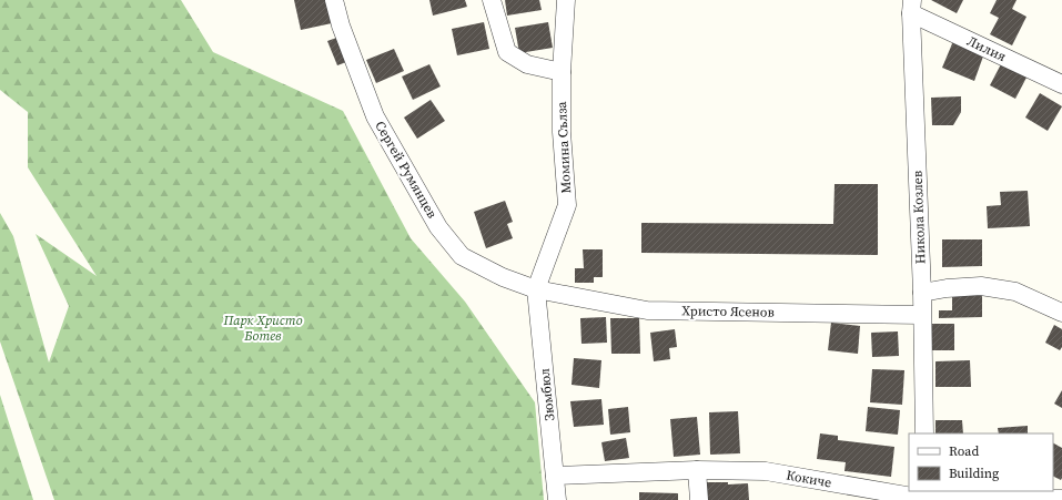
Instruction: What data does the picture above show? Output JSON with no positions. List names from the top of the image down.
{
  "streets": {
    "street": [
      "Лилия",
      "Момина Сълза",
      "Сергей Румянцев",
      "Никола Козлев",
      "Христо Ясенов",
      "Зюмбюл",
      "Кокиче"
    ]
  },
  "crossings": [
    ["Лилия", "Никола Козлев"],
    ["Момина Сълза", "Сергей Румянцев"],
    ["Момина Сълза", "Христо Ясенов"],
    ["Момина Сълза", "Зюмбюл"],
    ["Сергей Румянцев", "Христо Ясенов"],
    ["Сергей Румянцев", "Зюмбюл"],
    ["Никола Козлев", "Христо Ясенов"],
    ["Христо Ясенов", "Зюмбюл"],
    ["Зюмбюл", "Кокиче"]
  ],
  "parks": ["Парк Христо Ботев"],
  "legend": ["Road", "Building"]
}
